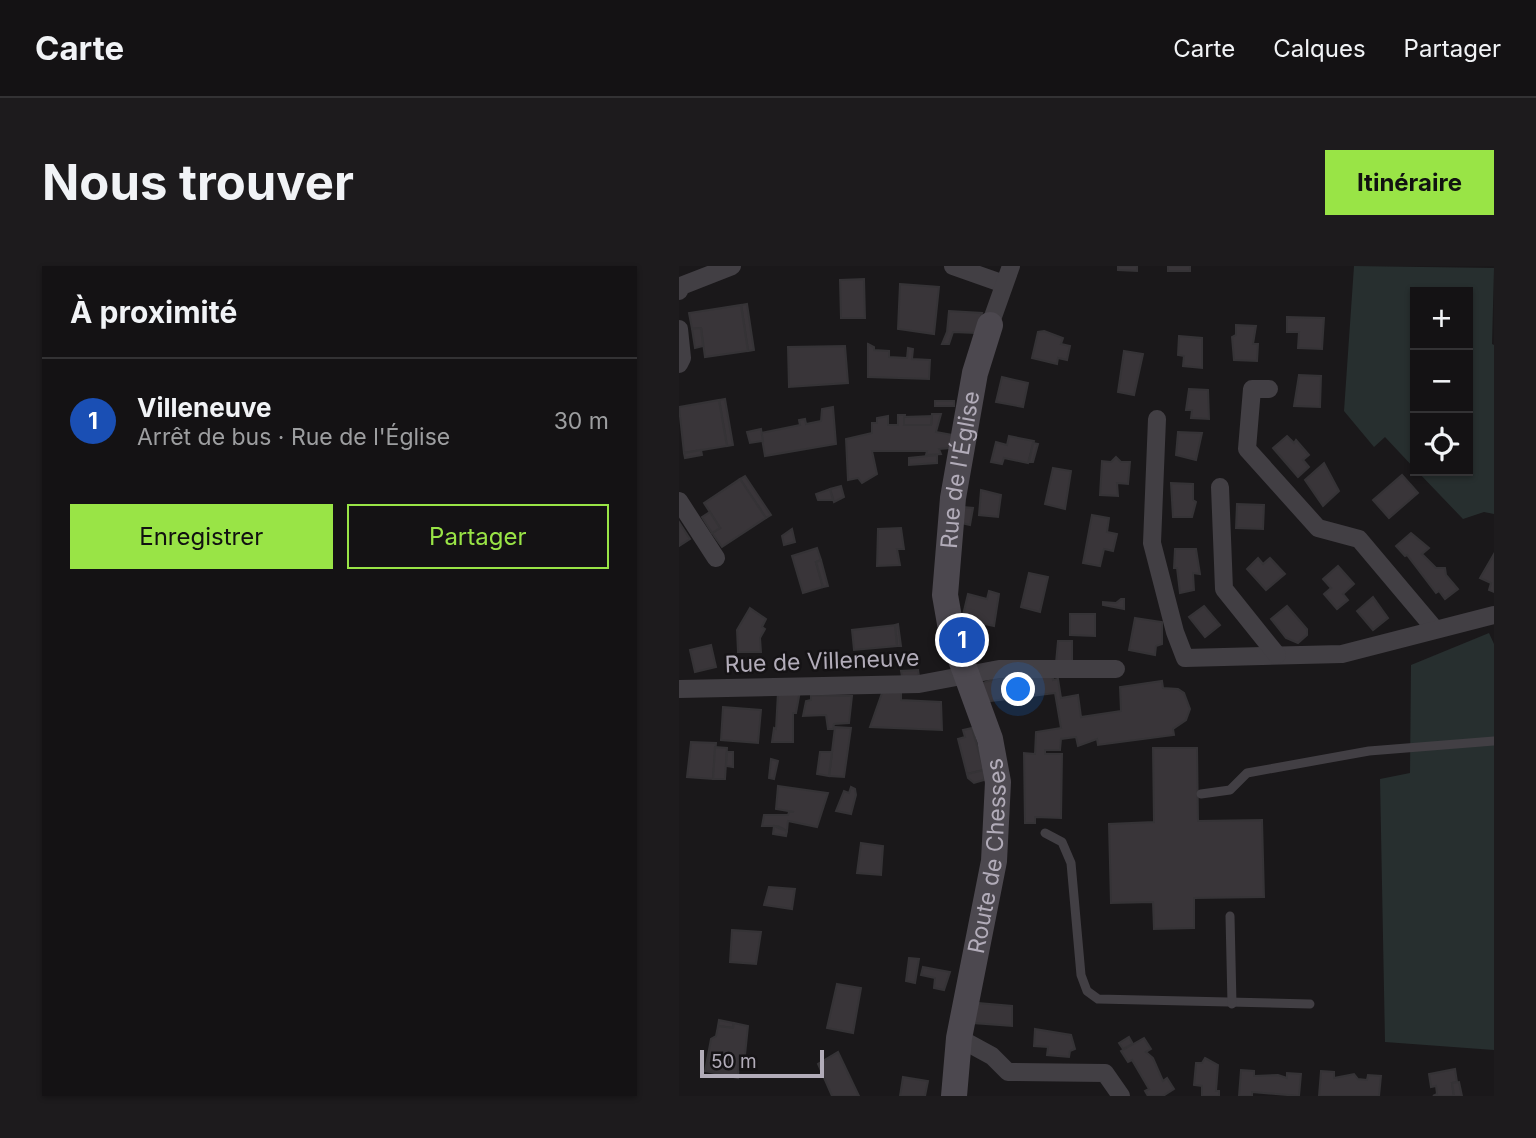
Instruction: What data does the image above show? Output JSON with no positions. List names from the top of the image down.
{
  "streets": {
    "main road": ["Rue de l'Église", "Route de Chesses"],
    "street": ["Rue de Villeneuve"]
  },
  "crossings": [
    ["Rue de l'Église", "Rue de Villeneuve"],
    ["Rue de l'Église", "Route de Chesses"],
    ["Rue de Villeneuve", "Route de Chesses"]
  ],
  "scale_bar": "50 m",
  "page": {
    "header": "Carte",
    "nav": ["Carte", "Calques", "Partager"],
    "buttons": [
      "Itinéraire",
      ["Enregistrer", "Partager"]
    ],
    "title": "Nous trouver",
    "heading": "À proximité",
    "map_buttons": ["+", "−"],
    "list": [
      {
        "mark": "1",
        "name": "Villeneuve",
        "note": "Arrêt de bus · Rue de l'Église",
        "value": "30 m"
      }
    ],
    "pins": "1",
    "scale": "50 m"
  }
}
